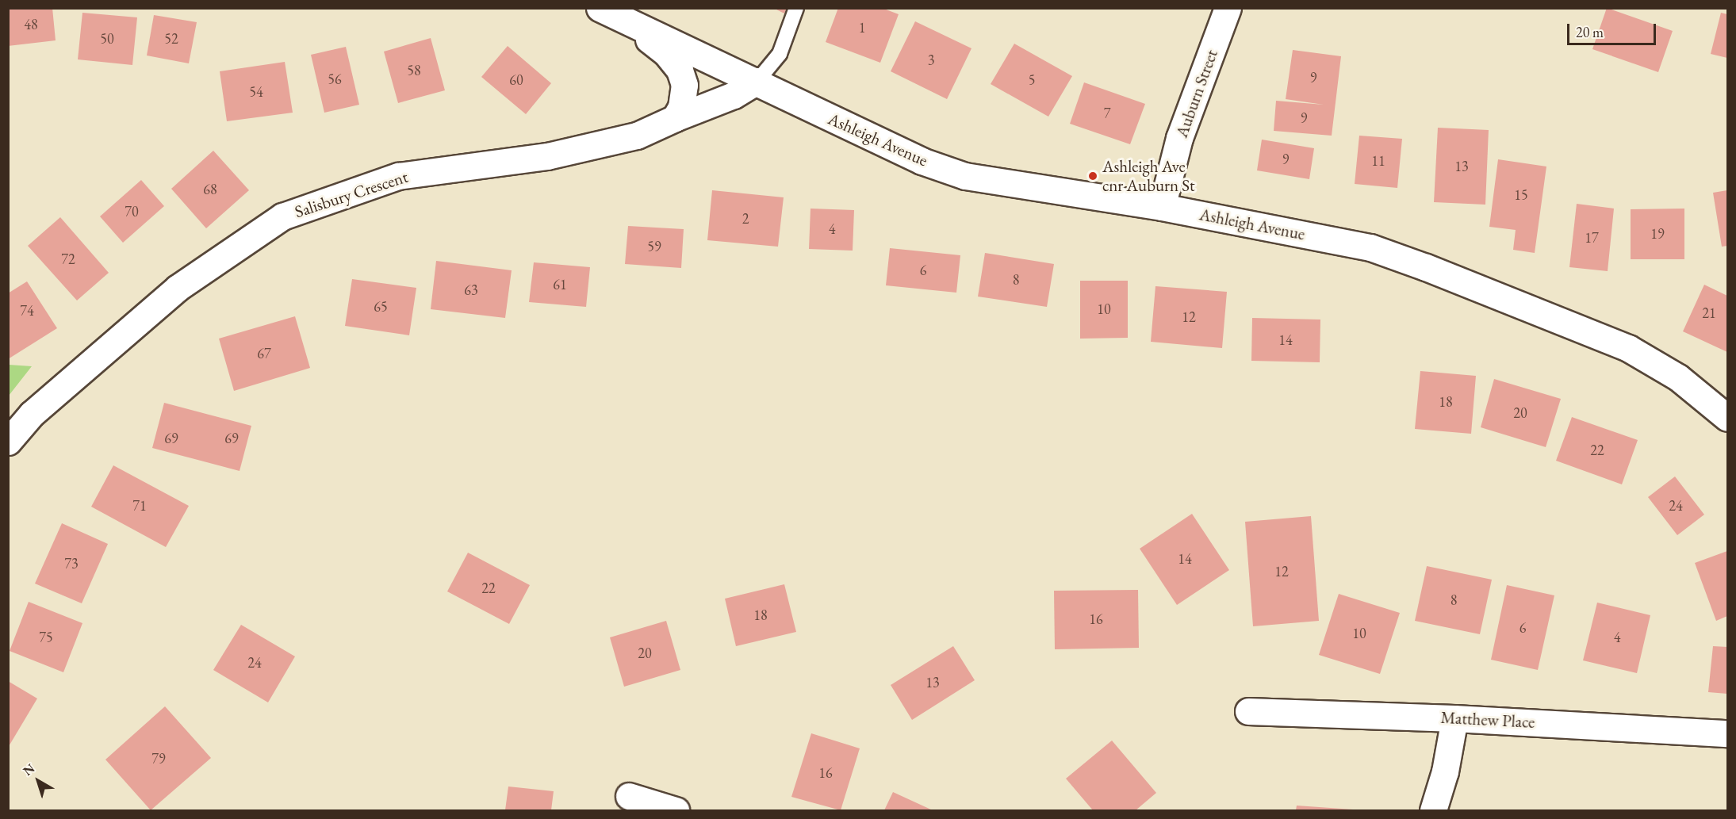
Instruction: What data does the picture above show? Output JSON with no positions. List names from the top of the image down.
{
  "streets": {
    "street": [
      "Auburn Street",
      "Ashleigh Avenue",
      "Salisbury Crescent",
      "Matthew Place"
    ]
  },
  "crossings": [
    ["Auburn Street", "Ashleigh Avenue"],
    ["Ashleigh Avenue", "Salisbury Crescent"]
  ],
  "places": ["Ashleigh Ave cnr Auburn St"],
  "house_numbers": [
    "48",
    "1",
    "50",
    "52",
    "3",
    "58",
    "9",
    "56",
    "60",
    "5",
    "54",
    "7",
    "9",
    "9",
    "11",
    "13",
    "68",
    "15",
    "70",
    "2",
    "4",
    "19",
    "17",
    "59",
    "72",
    "6",
    "8",
    "61",
    "63",
    "65",
    "10",
    "74",
    "21",
    "12",
    "14",
    "67",
    "18",
    "20",
    "69",
    "69",
    "22",
    "71",
    "24",
    "14",
    "73",
    "12",
    "22",
    "8",
    "18",
    "16",
    "6",
    "10",
    "75",
    "4",
    "20",
    "24",
    "13",
    "79",
    "16"
  ],
  "scale_bar": "20 m",
  "north": "top left"
}
